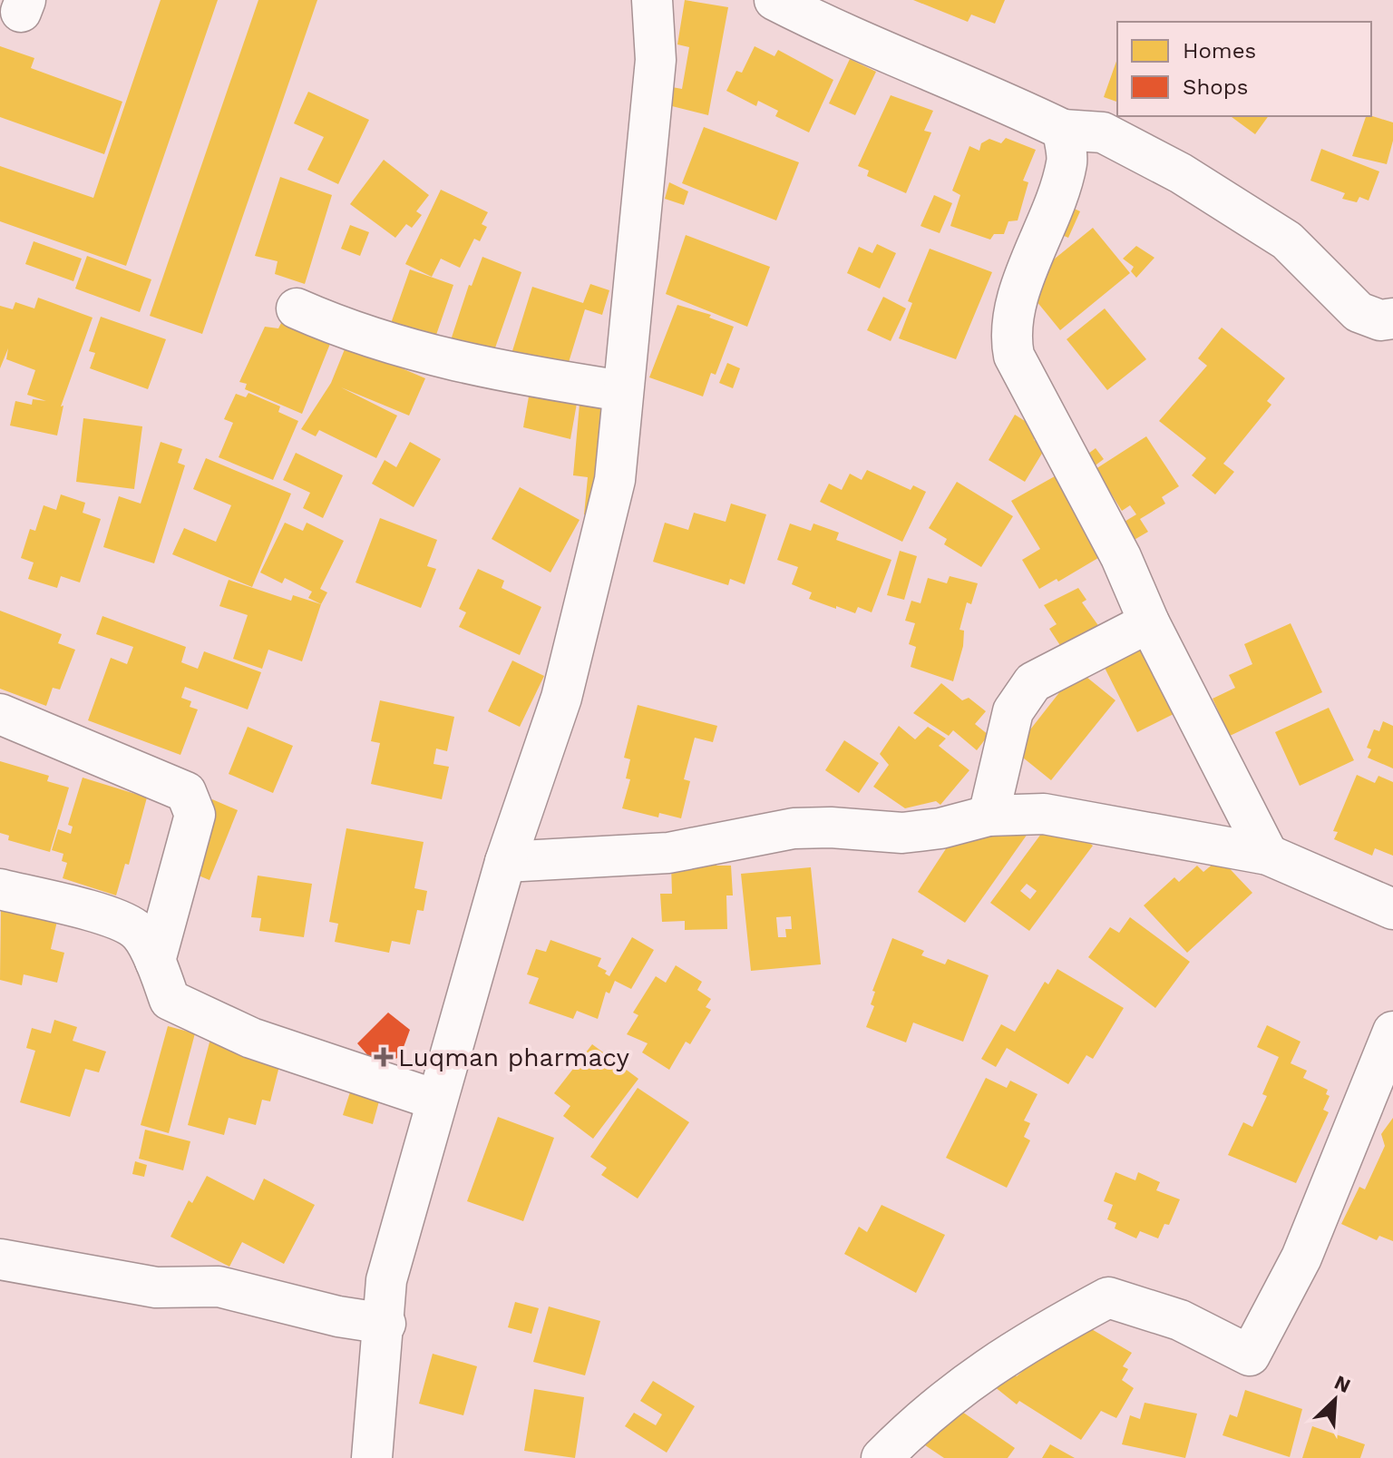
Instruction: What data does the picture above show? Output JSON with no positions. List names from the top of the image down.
{
  "places": {
    "health": ["Luqman pharmacy"]
  },
  "legend": ["Homes", "Shops"],
  "north": "top right"
}
